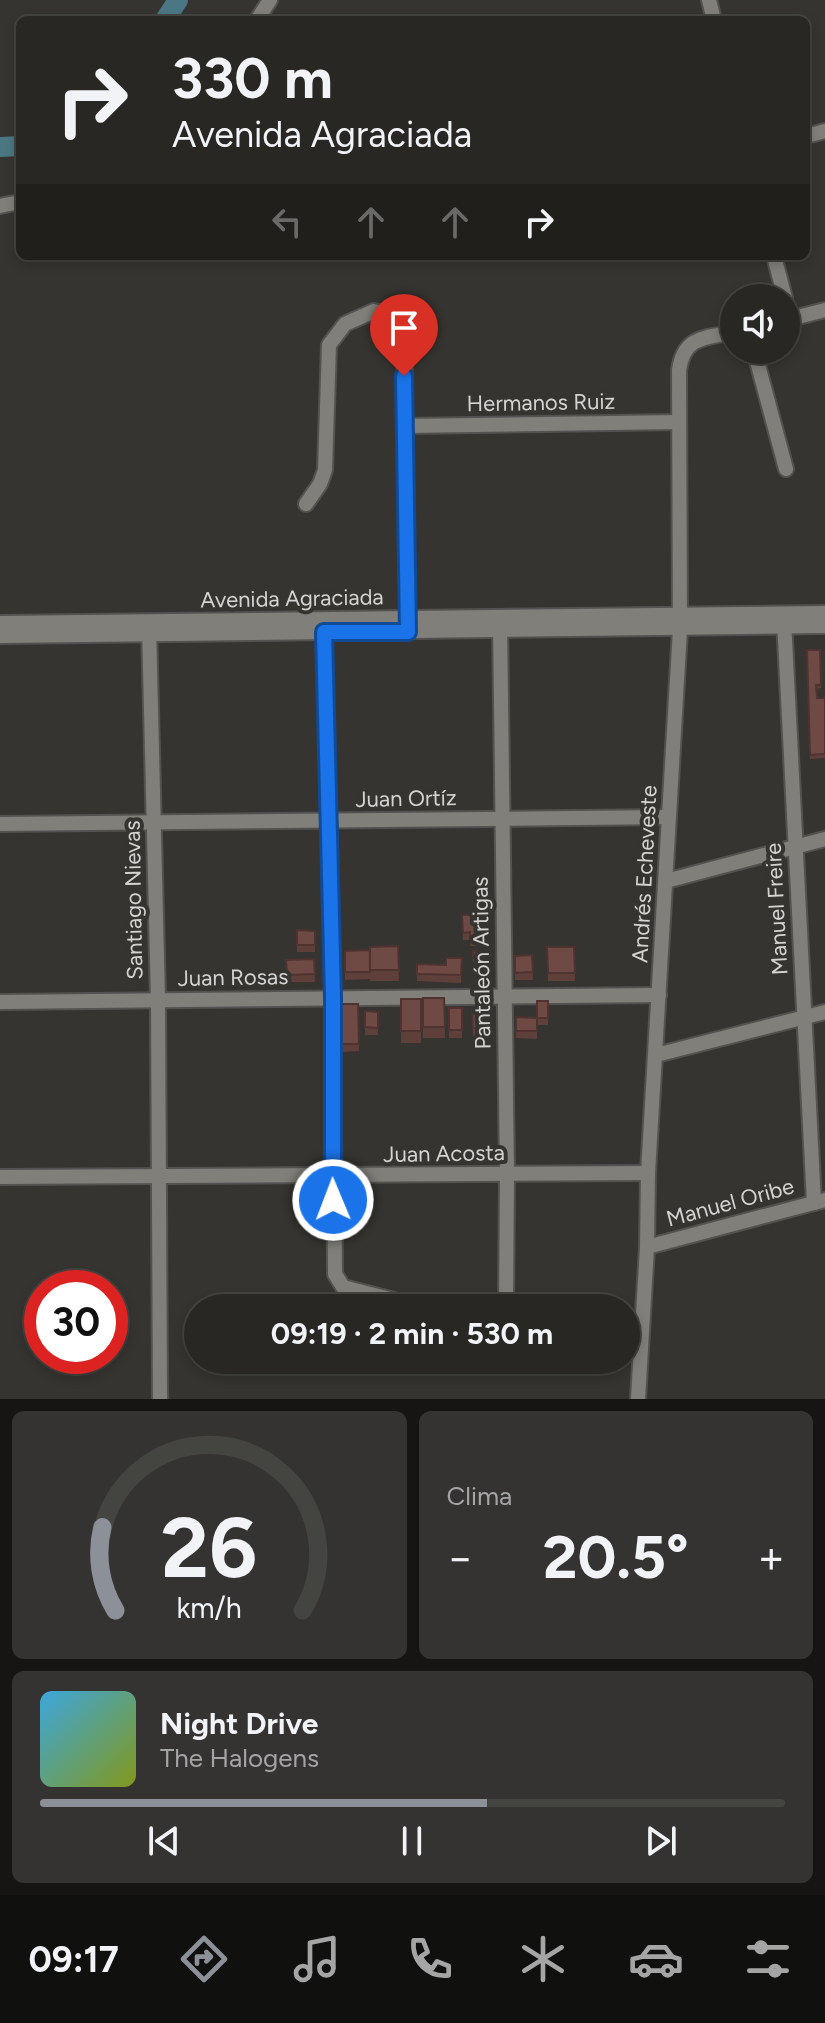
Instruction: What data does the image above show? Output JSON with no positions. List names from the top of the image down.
{
  "streets": {
    "street": [
      "Hermanos Ruiz",
      "Avenida Agraciada",
      "Juan Ortíz",
      "Andrés Echeveste",
      "Santiago Nievas",
      "Manuel Freire",
      "Pantaleón Artigas",
      "Juan Rosas",
      "Juan Acosta",
      "Manuel Oribe"
    ]
  },
  "crossings": [
    ["Hermanos Ruiz", "Andrés Echeveste"],
    ["Avenida Agraciada", "Andrés Echeveste"],
    ["Avenida Agraciada", "Santiago Nievas"],
    ["Avenida Agraciada", "Manuel Freire"],
    ["Avenida Agraciada", "Pantaleón Artigas"],
    ["Juan Ortíz", "Andrés Echeveste"],
    ["Juan Ortíz", "Santiago Nievas"],
    ["Juan Ortíz", "Pantaleón Artigas"],
    ["Andrés Echeveste", "Juan Rosas"],
    ["Andrés Echeveste", "Juan Acosta"],
    ["Andrés Echeveste", "Manuel Oribe"],
    ["Santiago Nievas", "Juan Rosas"],
    ["Santiago Nievas", "Juan Acosta"],
    ["Manuel Freire", "Manuel Oribe"],
    ["Pantaleón Artigas", "Juan Rosas"],
    ["Pantaleón Artigas", "Juan Acosta"]
  ],
  "page": {
    "turn": ["330 m", "Avenida Agraciada"],
    "limit": "30",
    "trip": "09:19 · 2 min · 530 m",
    "tile": "Clima",
    "heat": ["−", "20.5°", "+"],
    "song": ["Night Drive", "The Halogens"],
    "tabs": "09:17",
    "gauge": ["26", "km/h"]
  }
}
